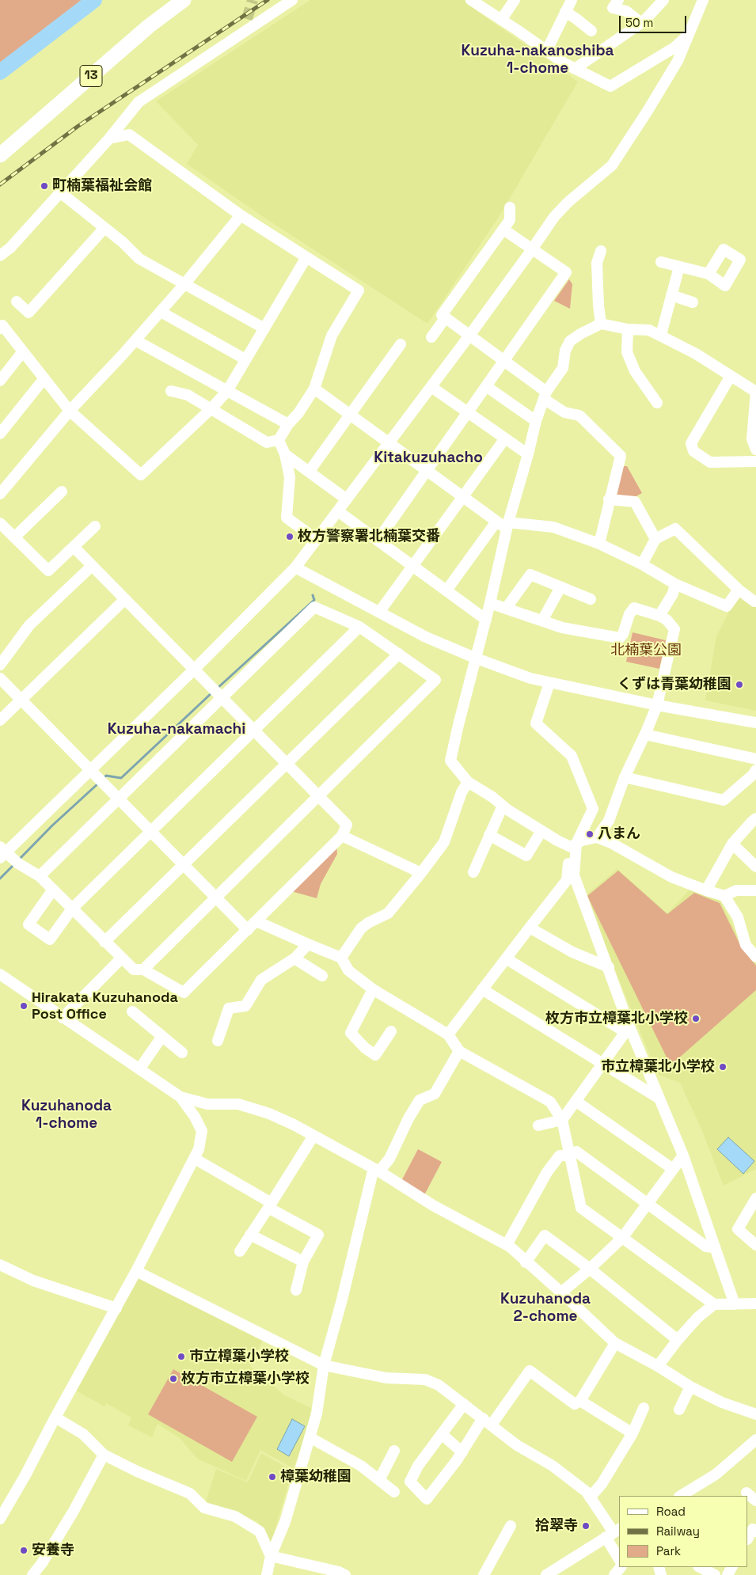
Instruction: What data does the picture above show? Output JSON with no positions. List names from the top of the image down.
{
  "streets": {
    "main road": ["13"]
  },
  "districts": [
    "Kuzuha-nakanoshiba 1-chome",
    "Kitakuzuhacho",
    "Kuzuha-nakamachi",
    "Kuzuhanoda 1-chome",
    "Kuzuhanoda 2-chome"
  ],
  "parks": ["北楠葉公園"],
  "places": [
    "町楠葉福祉会館",
    "枚方警察署北楠葉交番",
    "くずは青葉幼稚園",
    "八まん",
    "Hirakata Kuzuhanoda Post Office",
    "枚方市立樟葉北小学校",
    "市立樟葉北小学校",
    "市立樟葉小学校",
    "枚方市立樟葉小学校",
    "樟葉幼稚園",
    "拾翠寺",
    "安養寺"
  ],
  "legend": ["Road", "Railway", "Park"],
  "scale_bar": "50 m"
}
